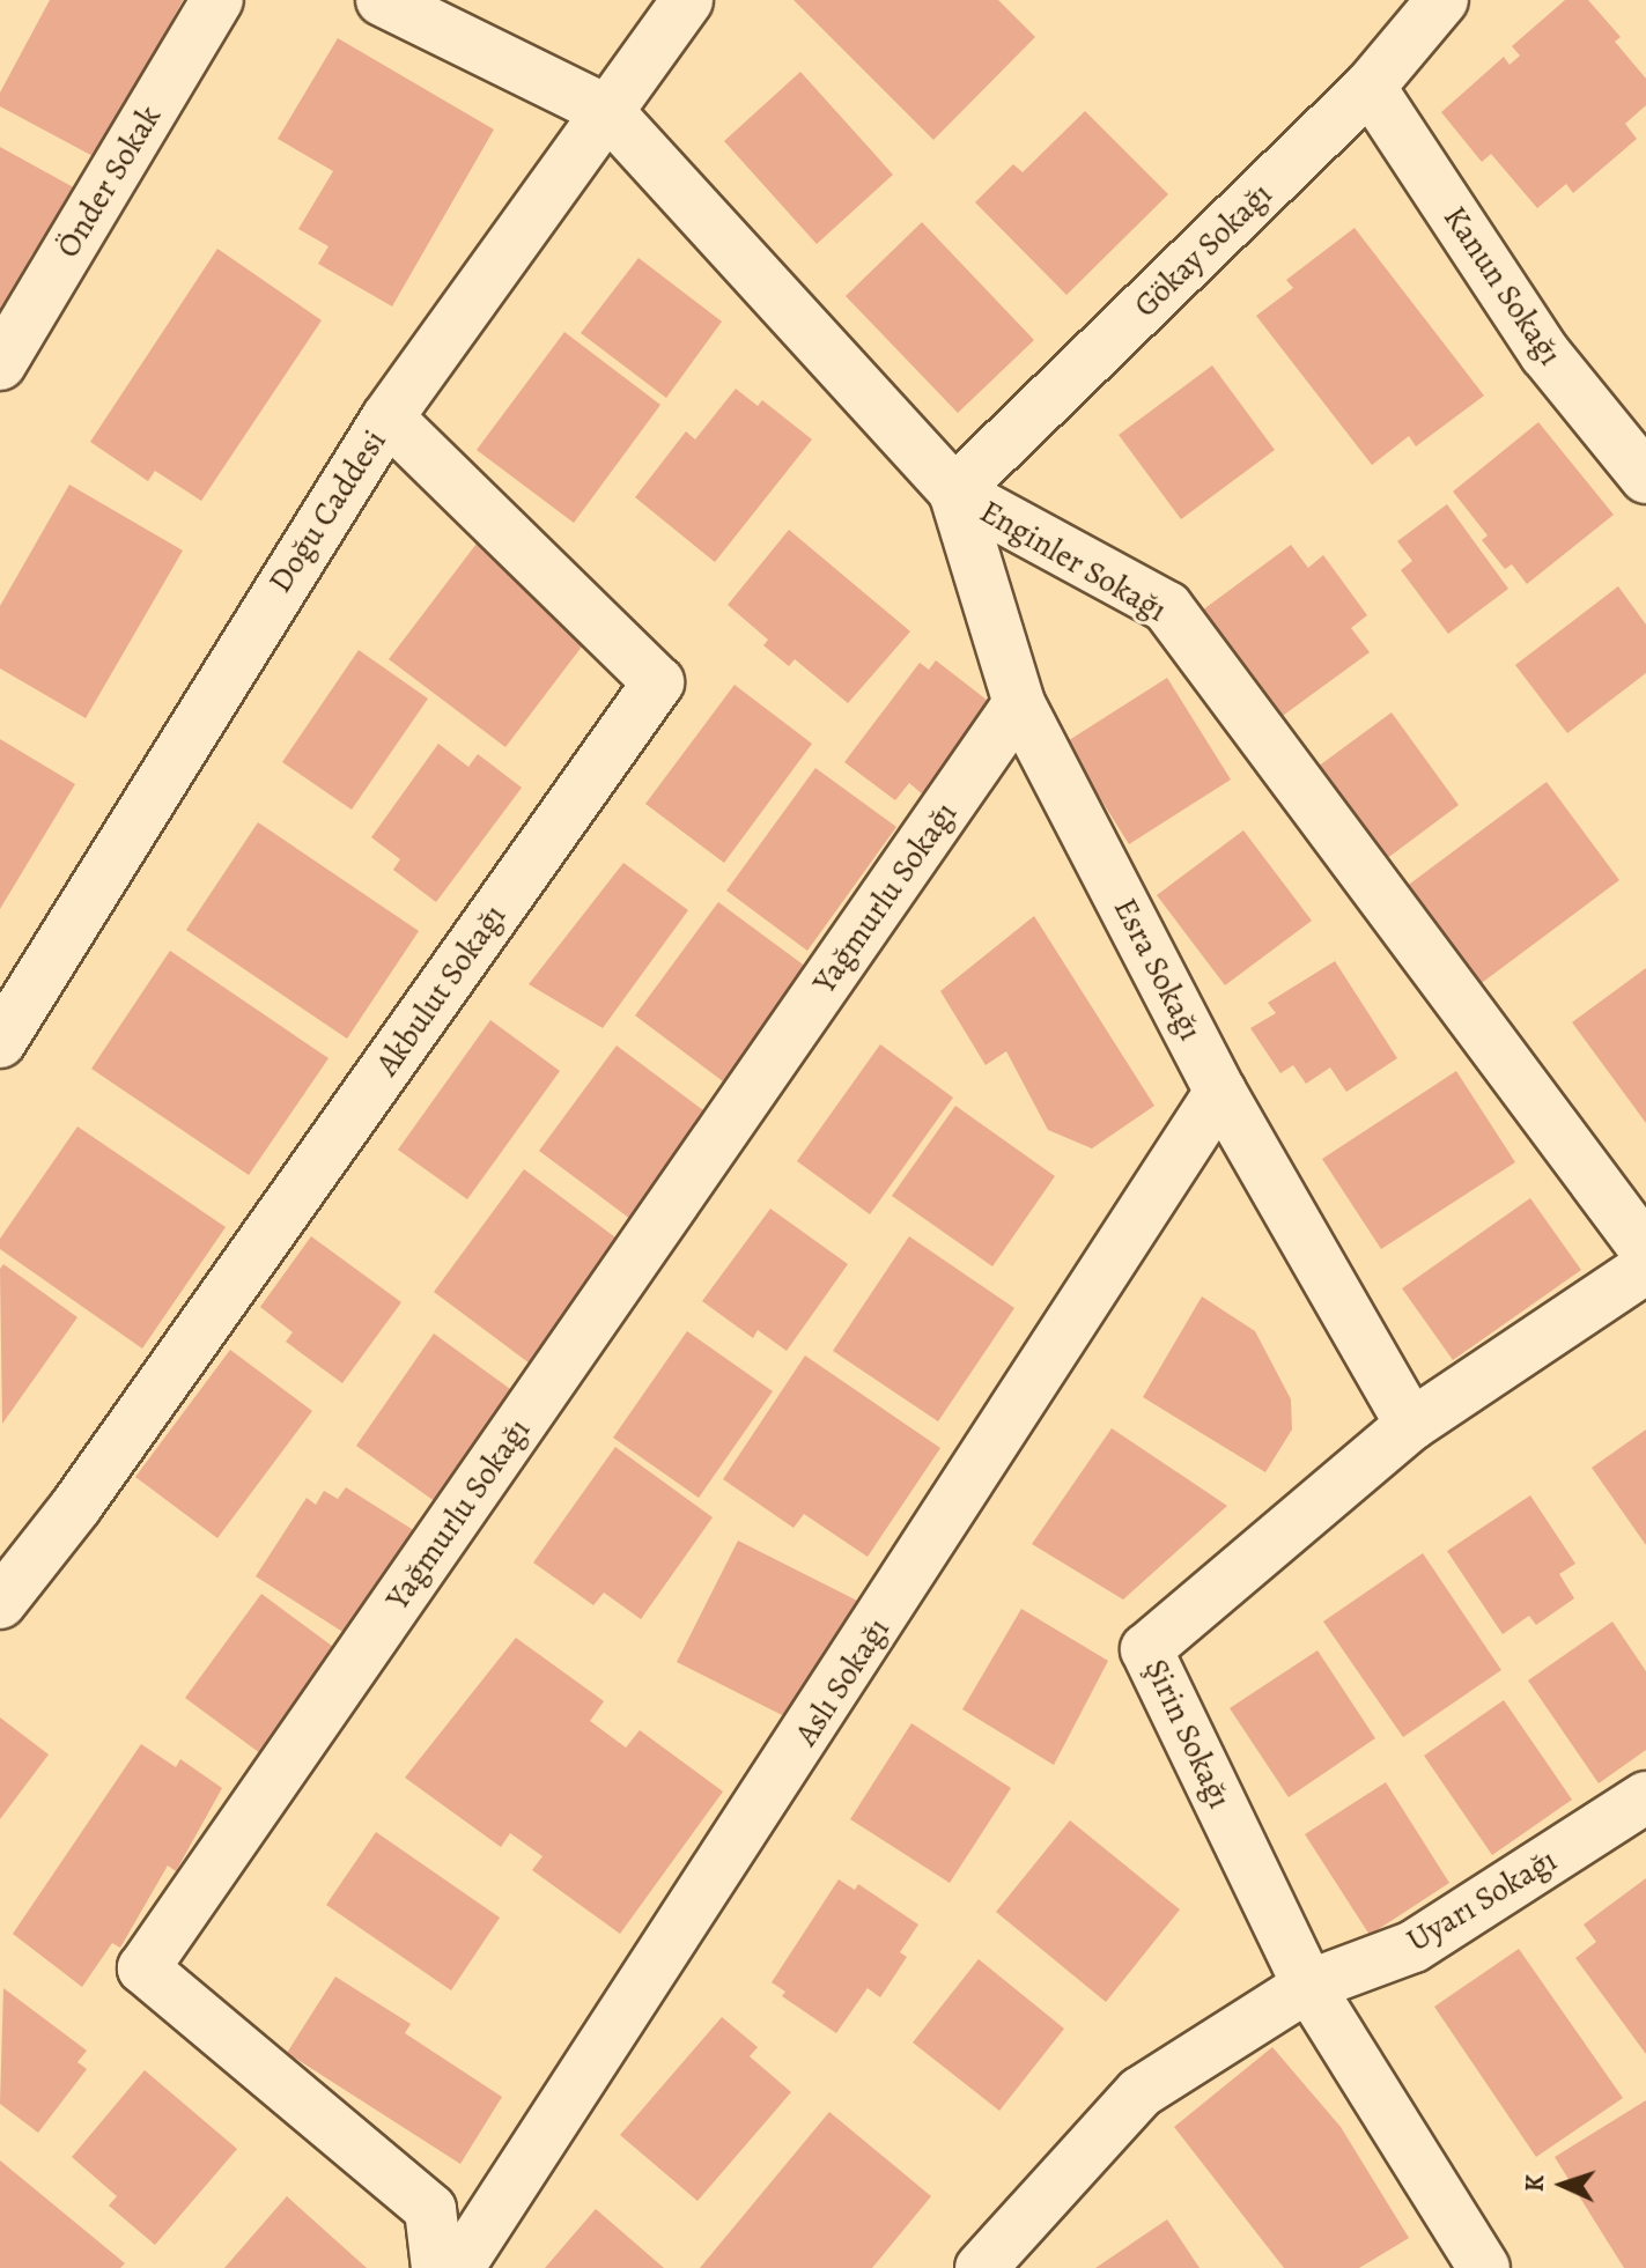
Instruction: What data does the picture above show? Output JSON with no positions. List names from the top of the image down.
{
  "streets": {
    "street": [
      "Önder Sokak",
      "Gökay Sokağı",
      "Kanun Sokağı",
      "Doğu Caddesi",
      "Enginler Sokağı",
      "Yağmurlu Sokağı",
      "Esra Sokağı",
      "Akbulut Sokağı",
      "Aslı Sokağı",
      "Şirin Sokağı",
      "Uyarı Sokağı"
    ]
  },
  "crossings": [
    ["Gökay Sokağı", "Kanun Sokağı"],
    ["Gökay Sokağı", "Enginler Sokağı"],
    ["Gökay Sokağı", "Esra Sokağı"],
    ["Doğu Caddesi", "Enginler Sokağı"],
    ["Doğu Caddesi", "Akbulut Sokağı"],
    ["Enginler Sokağı", "Esra Sokağı"],
    ["Yağmurlu Sokağı", "Esra Sokağı"],
    ["Esra Sokağı", "Aslı Sokağı"],
    ["Esra Sokağı", "Şirin Sokağı"],
    ["Şirin Sokağı", "Uyarı Sokağı"]
  ],
  "north": "left"
}
